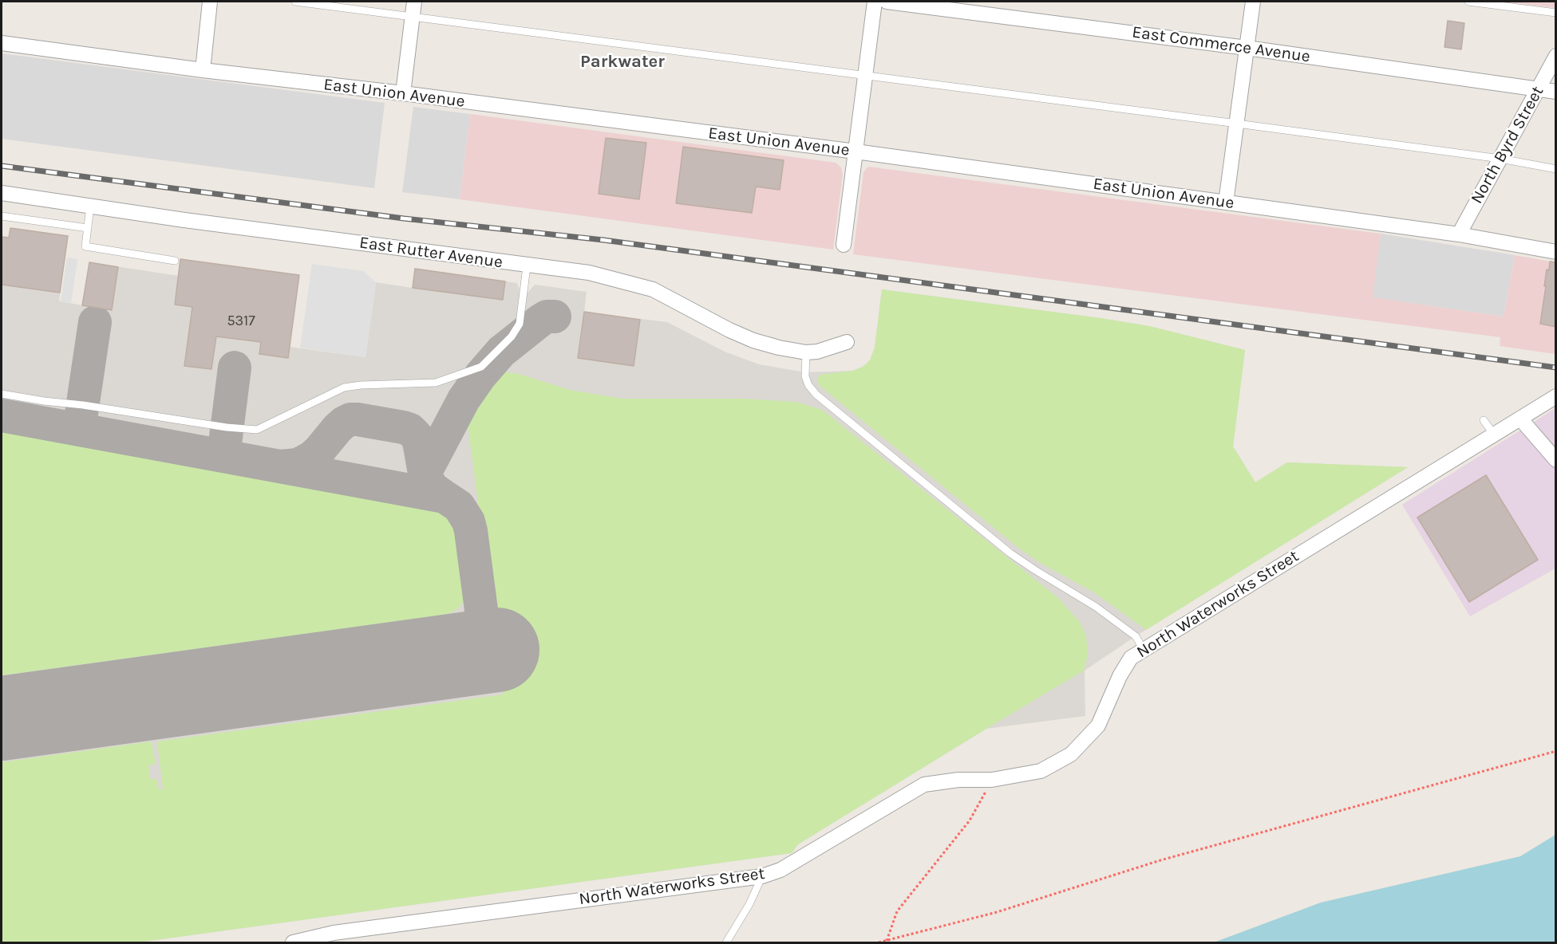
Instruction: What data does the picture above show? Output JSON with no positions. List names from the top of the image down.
{
  "streets": {
    "street": [
      "East Commerce Avenue",
      "East Union Avenue",
      "North Byrd Street",
      "East Rutter Avenue",
      "North Waterworks Street"
    ]
  },
  "crossings": [
    ["East Commerce Avenue", "North Byrd Street"],
    ["East Union Avenue", "North Byrd Street"]
  ],
  "districts": ["Parkwater"],
  "house_numbers": ["5317"]
}
